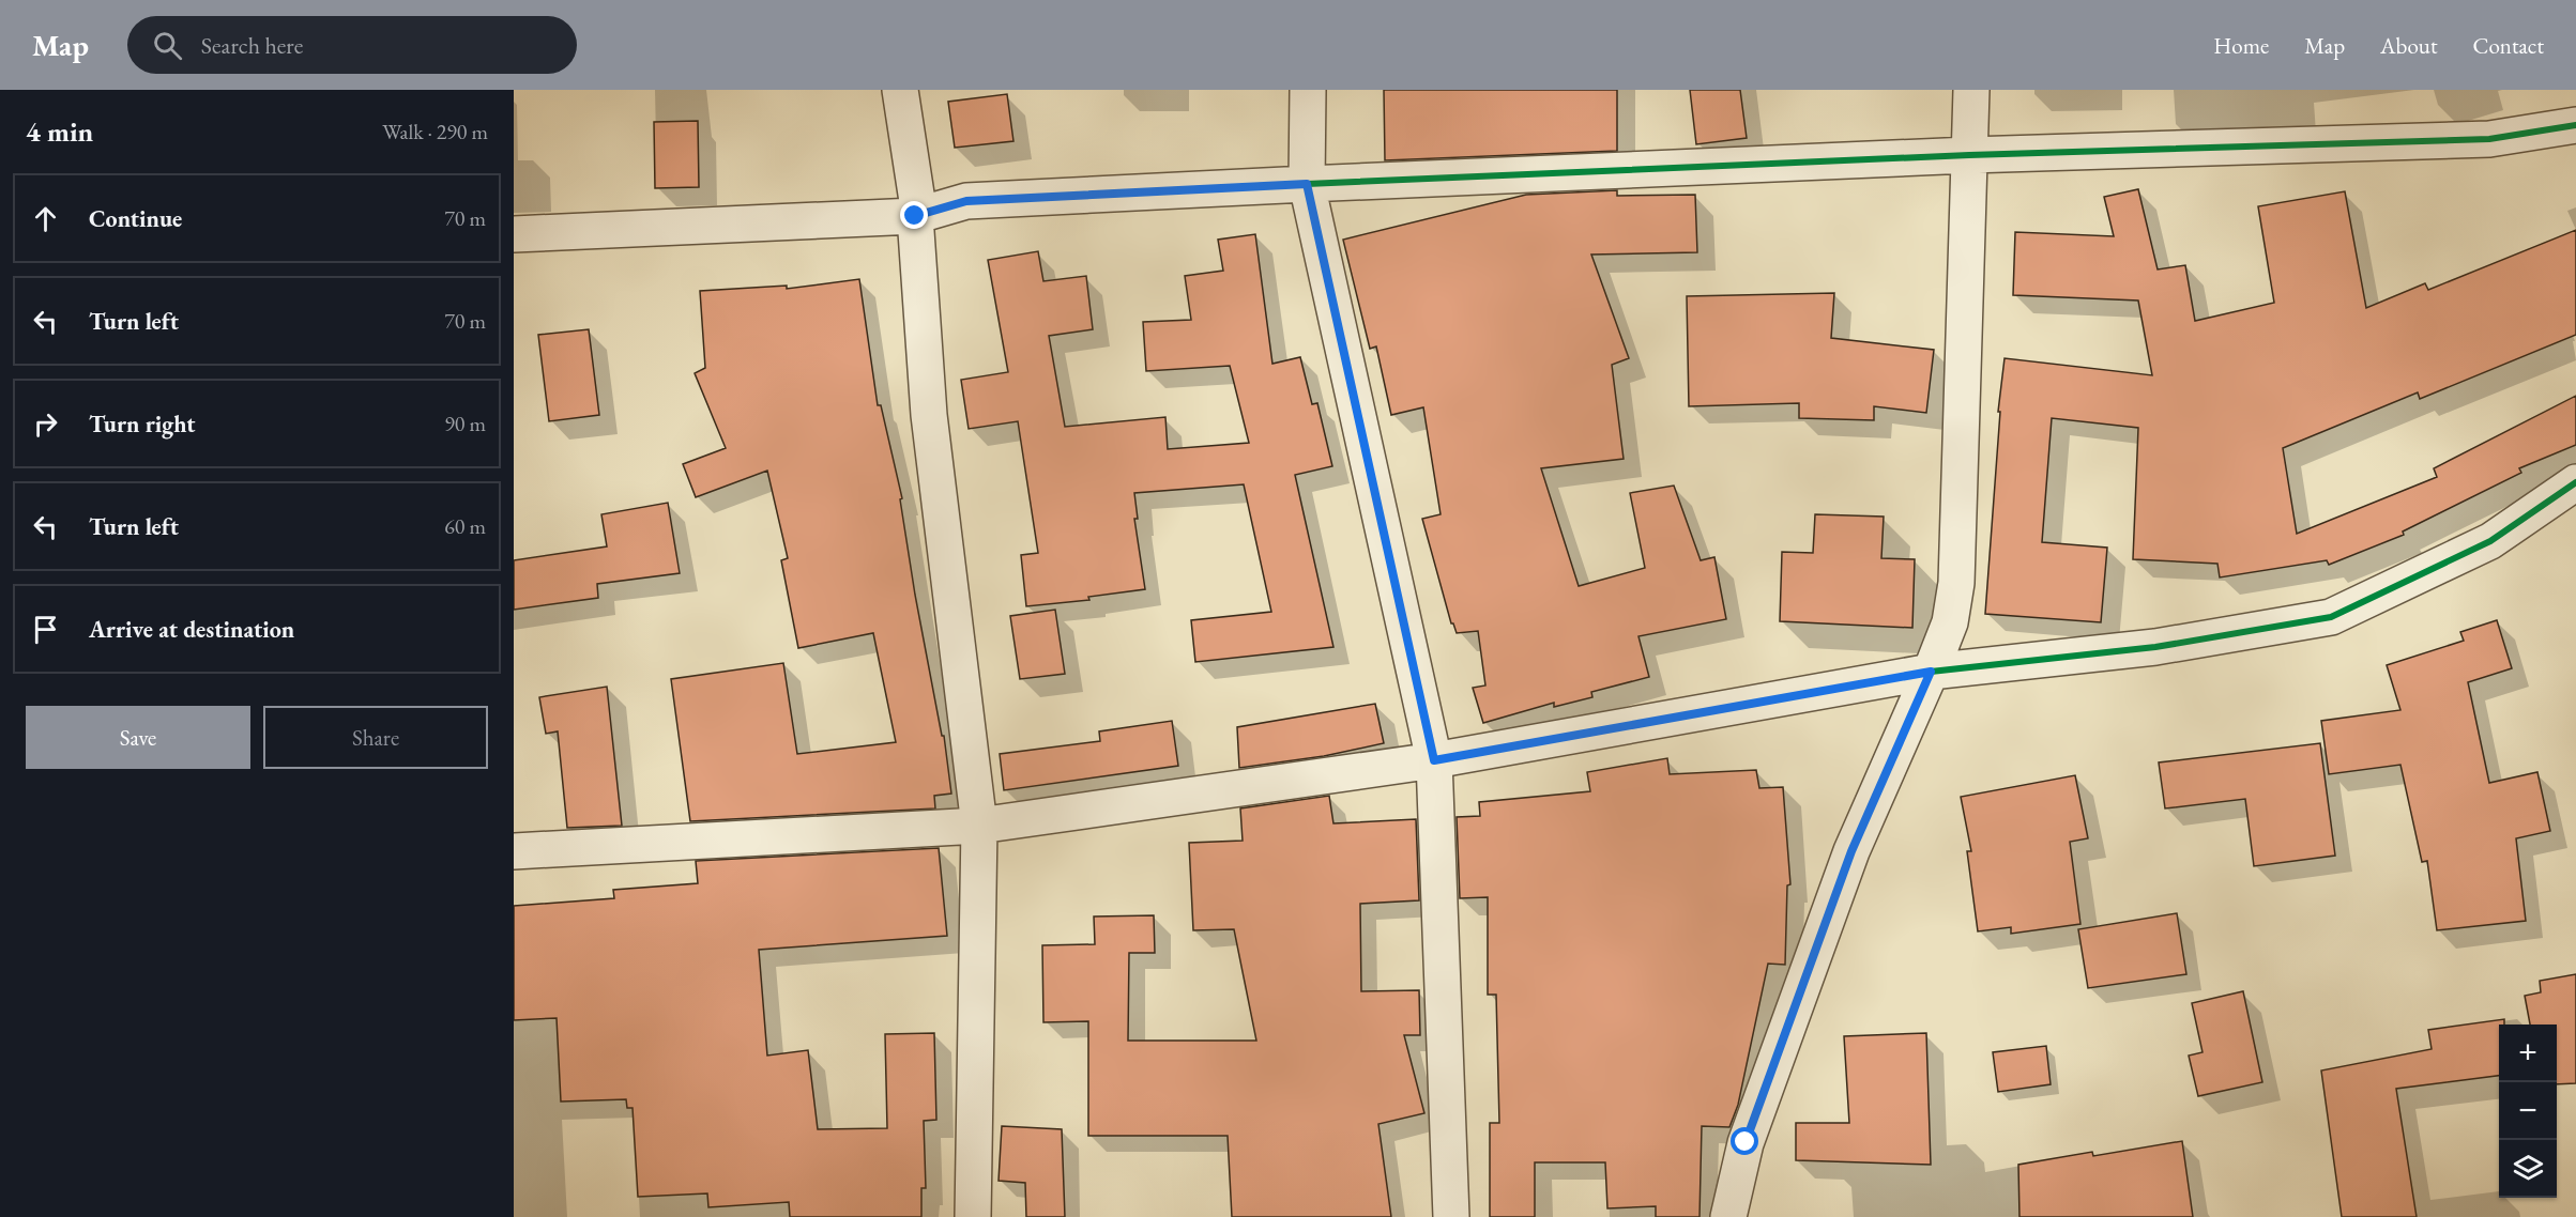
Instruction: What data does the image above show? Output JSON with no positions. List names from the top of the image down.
{
  "page": {
    "header": "Map",
    "search": "Search here",
    "nav": [
      "Home",
      "Map",
      "About",
      "Contact"
    ],
    "heading": ["4 min", "Walk · 290 m"],
    "list": [
      ["Continue", "70 m"],
      ["Turn left", "70 m"],
      ["Turn right", "90 m"],
      ["Turn left", "60 m"],
      "Arrive at destination"
    ],
    "buttons": ["Save", "Share"],
    "map_buttons": ["+", "−"]
  }
}
